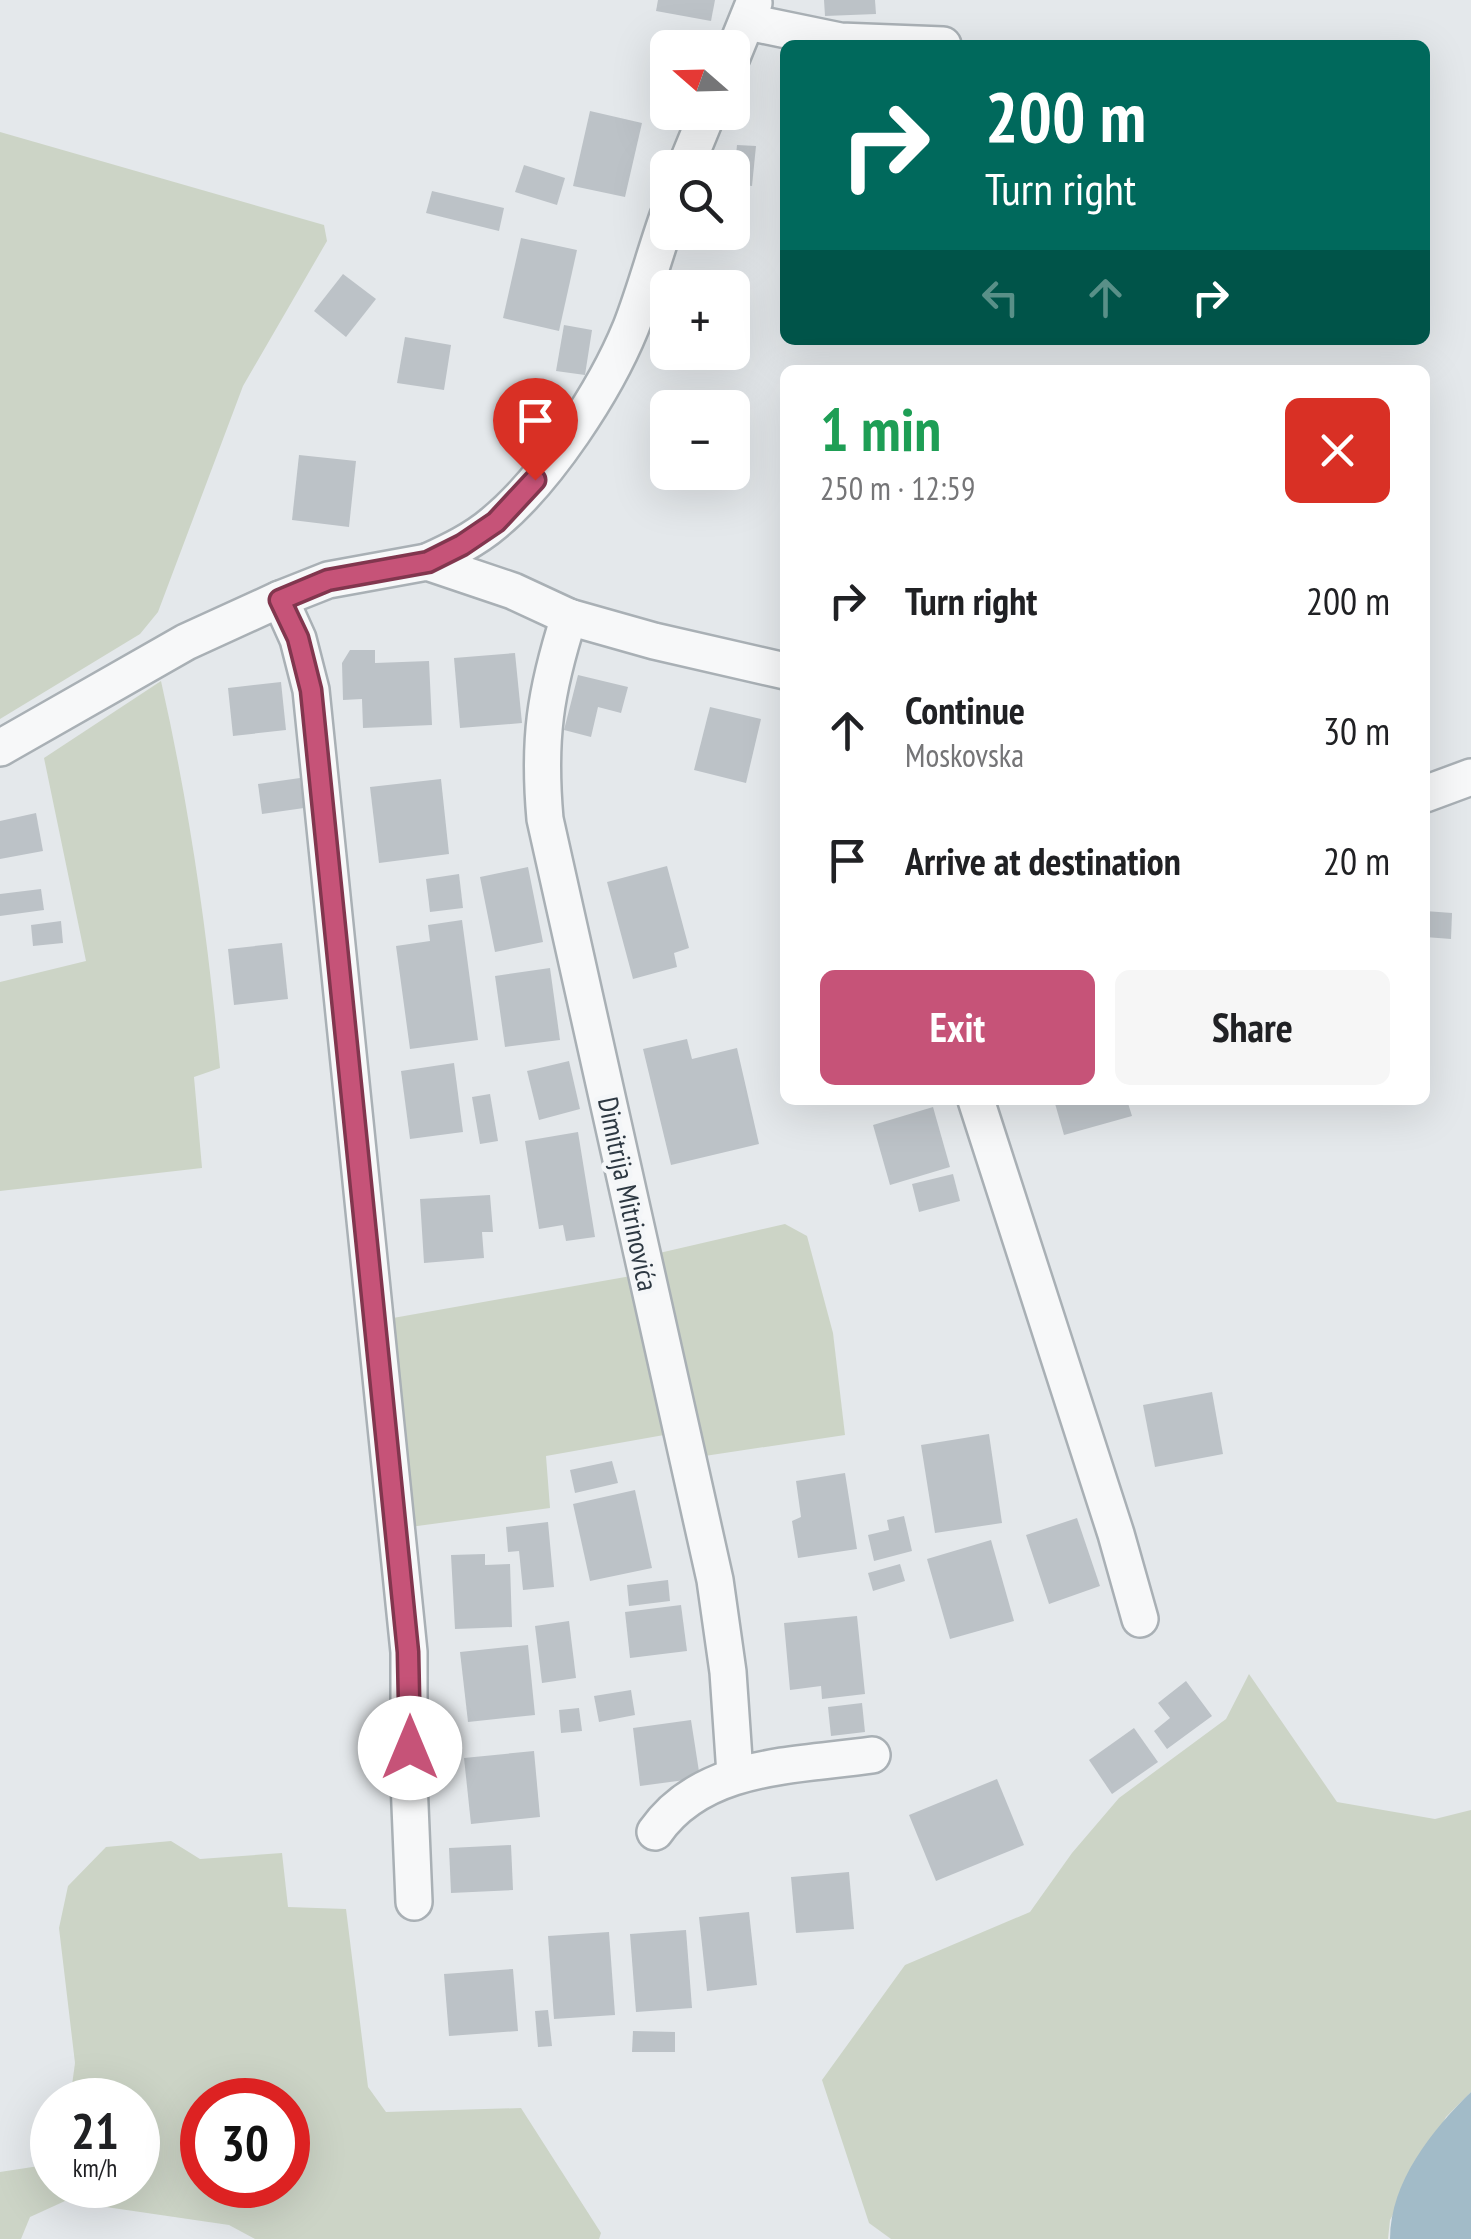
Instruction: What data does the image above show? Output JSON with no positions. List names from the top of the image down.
{
  "streets": {
    "street": ["Dimitrija Mitrinovića"]
  },
  "north": "left",
  "page": {
    "map_buttons": ["+", "−"],
    "turn": ["200 m", "Turn right"],
    "heading": ["1 min", "250 m · 12:59"],
    "list": [
      {
        "name": "Turn right",
        "value": "200 m"
      },
      {
        "name": "Continue",
        "note": "Moskovska",
        "value": "30 m"
      },
      {
        "name": "Arrive at destination",
        "value": "20 m"
      }
    ],
    "buttons": ["Exit", "Share"],
    "speed": "21 km/h",
    "limit": "30"
  }
}
